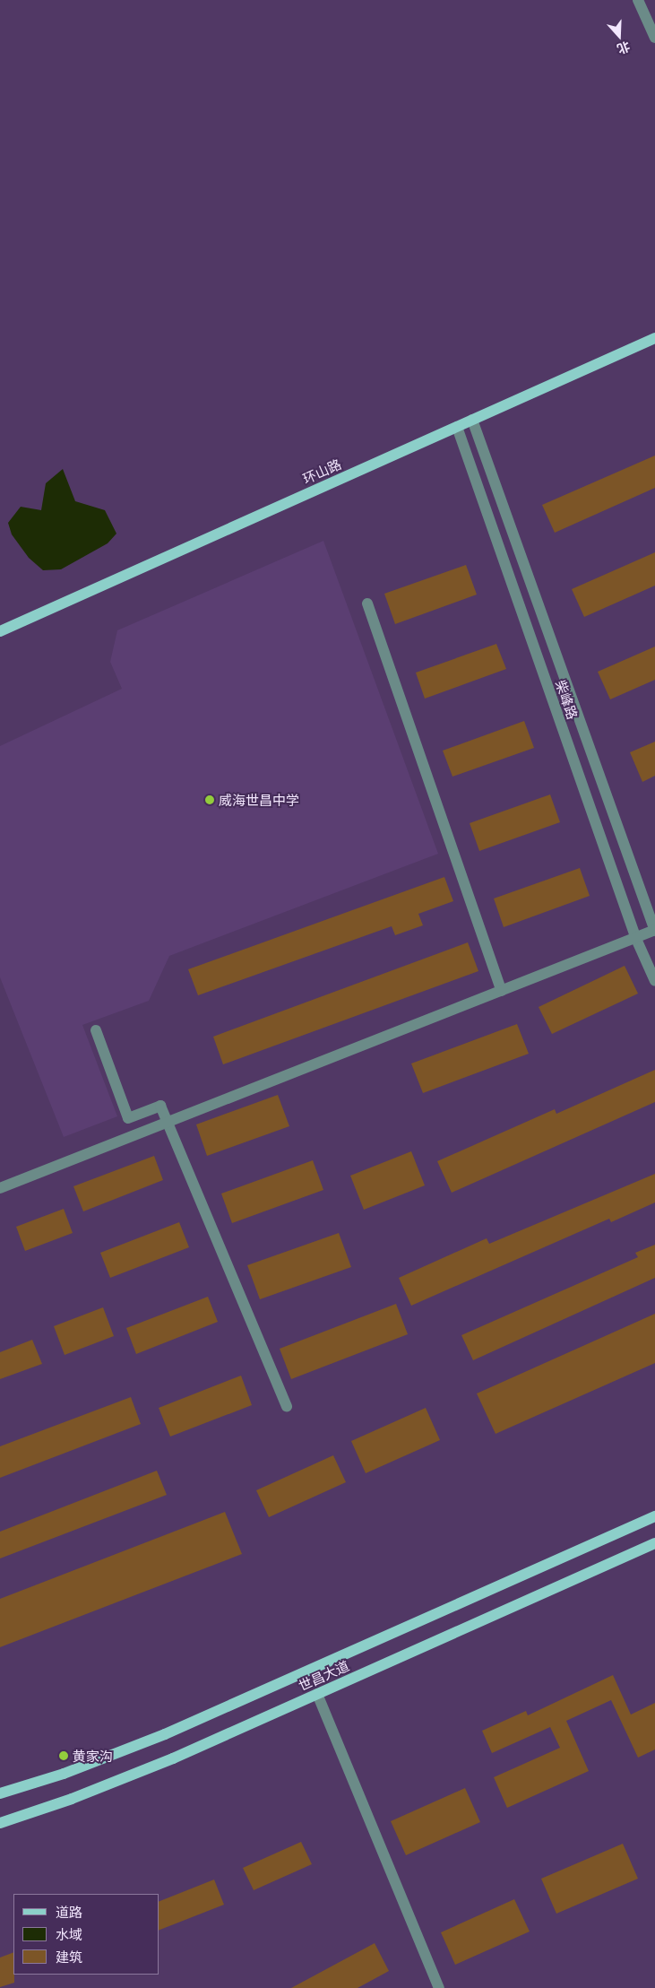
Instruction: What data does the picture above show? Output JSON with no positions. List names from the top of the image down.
{
  "streets": {
    "main road": ["环山路", "世昌大道"],
    "street": ["柴峰路"]
  },
  "crossings": [
    ["环山路", "柴峰路"]
  ],
  "places": ["威海世昌中学", "黄家沟"],
  "legend": ["道路", "水域", "建筑"],
  "north": "bottom"
}
